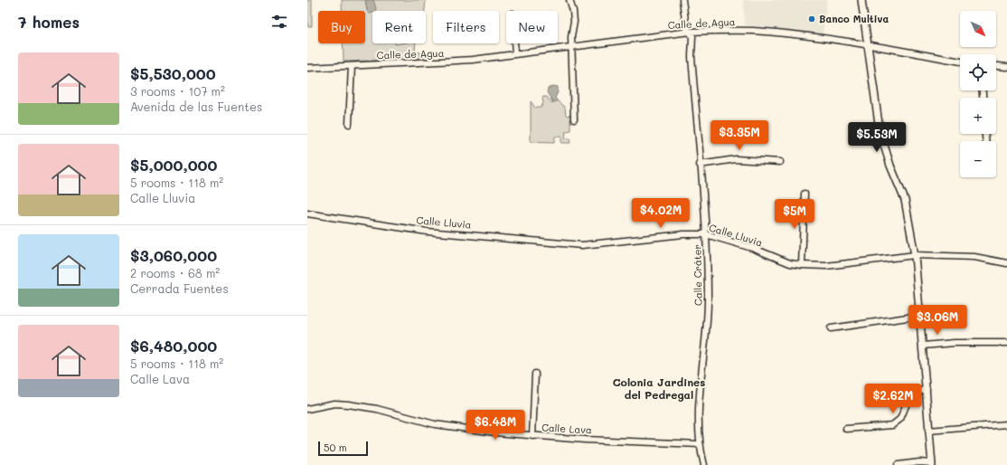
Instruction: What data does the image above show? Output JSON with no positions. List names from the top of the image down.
{
  "streets": {
    "street": [
      "Calle de Agua",
      "Calle Lluvia",
      "Calle Cráter",
      "Calle Lava"
    ]
  },
  "crossings": [
    ["Calle de Agua", "Calle Cráter"],
    ["Calle Lluvia", "Calle Cráter"],
    ["Calle Cráter", "Calle Lava"]
  ],
  "districts": ["Colonia Jardines del Pedregal"],
  "places": ["Banco Multiva"],
  "scale_bar": "50 m",
  "north": "bottom right",
  "page": {
    "heading": "7 homes",
    "map_buttons": ["+", "−"],
    "chip": [
      "Buy",
      "Rent",
      "Filters",
      "New"
    ],
    "list": [
      {
        "name": "$5,530,000",
        "note": "3 rooms · 107 m² · Avenida de las Fuentes"
      },
      {
        "name": "$5,000,000",
        "note": "5 rooms · 118 m² · Calle Lluvia"
      },
      {
        "name": "$3,060,000",
        "note": "2 rooms · 68 m² · Cerrada Fuentes"
      },
      {
        "name": "$6,480,000",
        "note": "5 rooms · 118 m² · Calle Lava"
      }
    ],
    "price": [
      "$3.35M",
      "$5.53M",
      "$4.02M",
      "$5M",
      "$3.06M",
      "$2.62M",
      "$6.48M"
    ],
    "scale": "50 m"
  }
}
